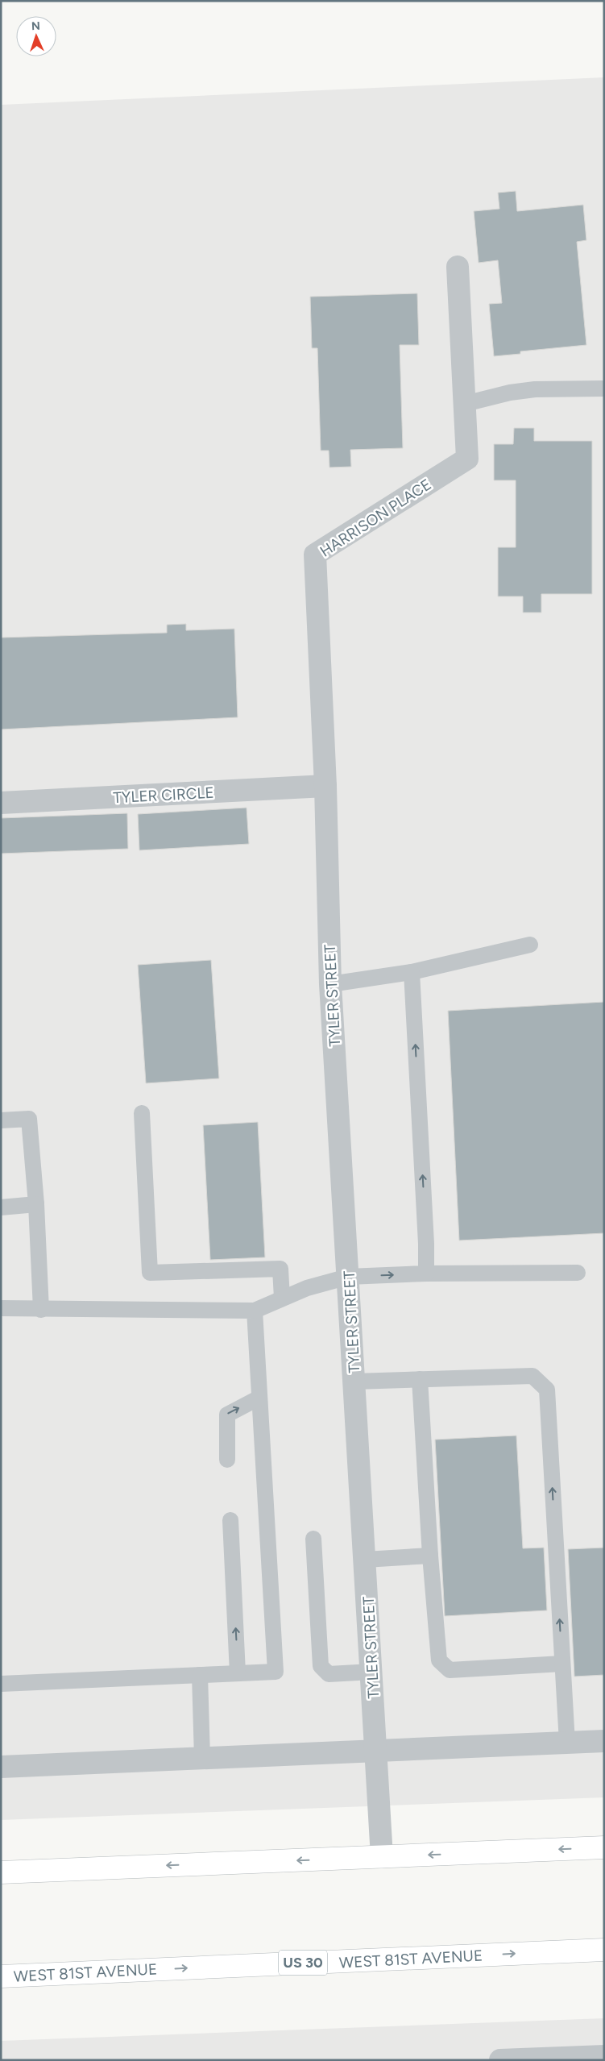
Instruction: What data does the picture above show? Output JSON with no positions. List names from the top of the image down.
{
  "streets": {
    "main road": ["WEST 81ST AVENUE", "US 30"],
    "street": ["HARRISON PLACE", "TYLER CIRCLE", "TYLER STREET"]
  },
  "crossings": [
    ["HARRISON PLACE", "TYLER CIRCLE"],
    ["HARRISON PLACE", "TYLER STREET"],
    ["TYLER CIRCLE", "TYLER STREET"]
  ],
  "north": "top"
}
